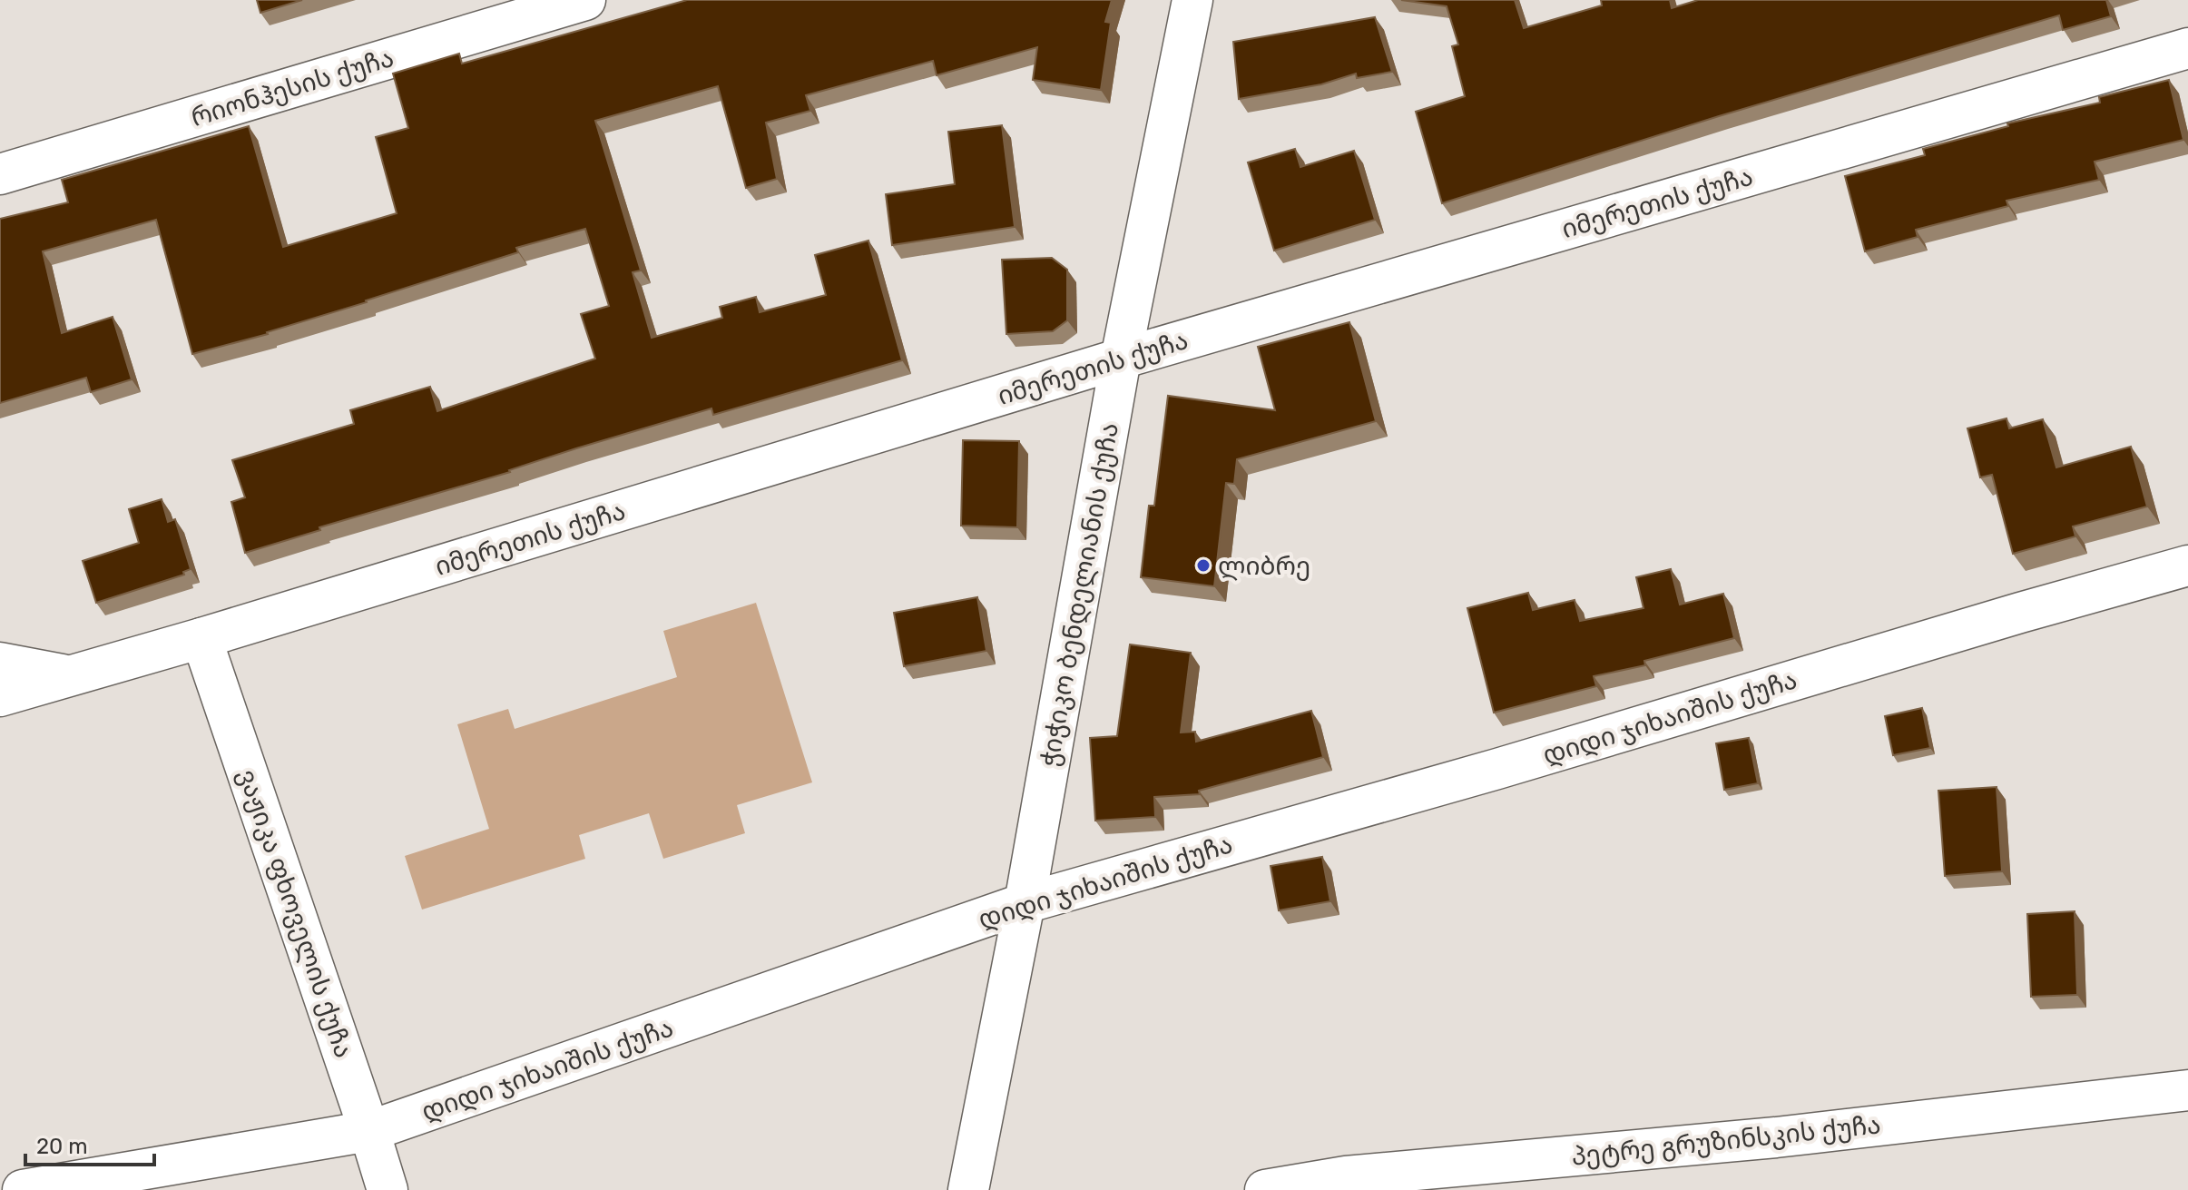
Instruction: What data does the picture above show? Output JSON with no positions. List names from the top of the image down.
{
  "streets": {
    "street": [
      "რიონჰესის ქუჩა",
      "იმერეთის ქუჩა",
      "ჭიჭიკო ბენდელიანის ქუჩა",
      "დიდი ჯიხაიშის ქუჩა",
      "ვაჟიკა ფხოველის ქუჩა",
      "პეტრე გრუზინსკის ქუჩა"
    ]
  },
  "crossings": [
    ["იმერეთის ქუჩა", "ჭიჭიკო ბენდელიანის ქუჩა"],
    ["იმერეთის ქუჩა", "ვაჟიკა ფხოველის ქუჩა"],
    ["ჭიჭიკო ბენდელიანის ქუჩა", "დიდი ჯიხაიშის ქუჩა"],
    ["დიდი ჯიხაიშის ქუჩა", "ვაჟიკა ფხოველის ქუჩა"]
  ],
  "places": ["ლიბრე"],
  "scale_bar": "20 m"
}
